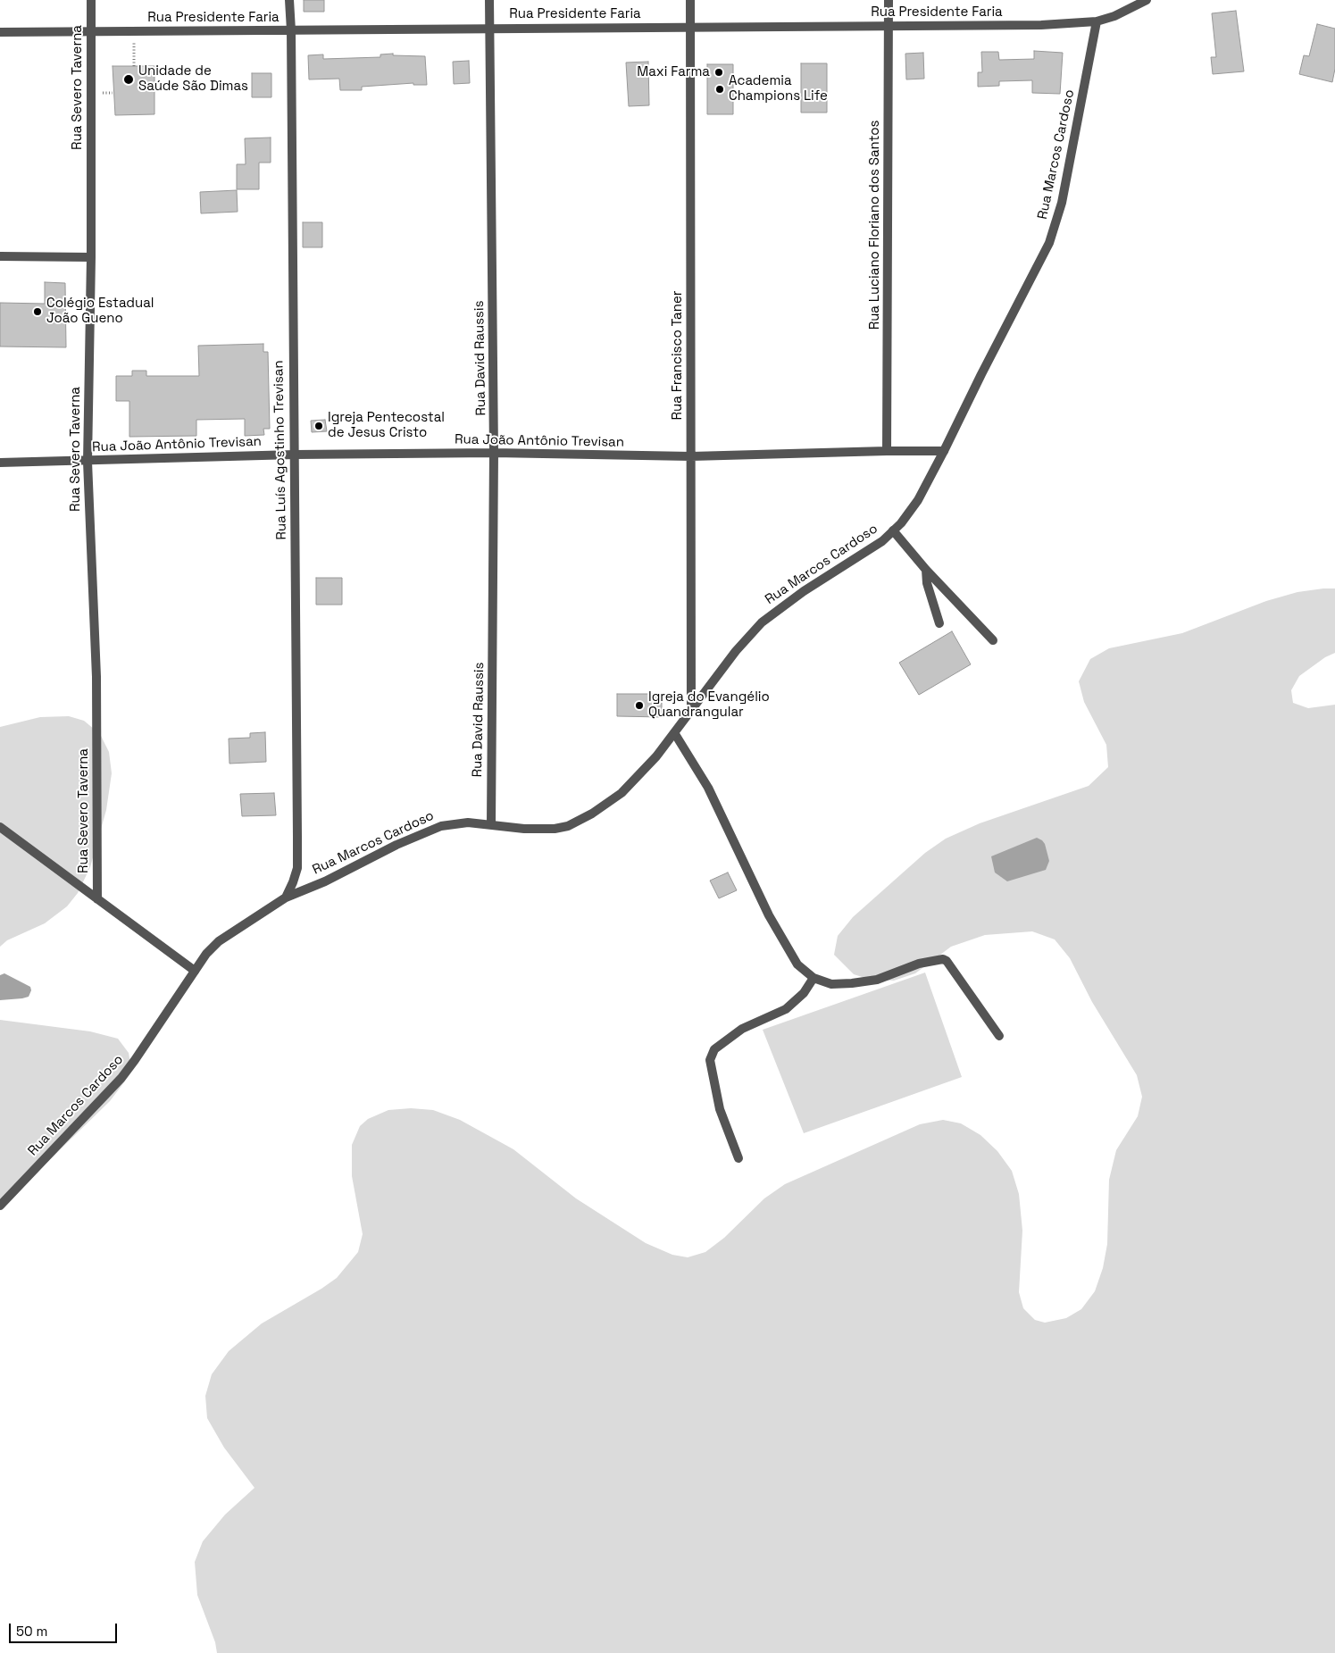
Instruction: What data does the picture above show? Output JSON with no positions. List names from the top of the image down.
{
  "streets": {
    "street": [
      "Rua Presidente Faria",
      "Rua Severo Taverna",
      "Rua Marcos Cardoso",
      "Rua Luciano Floriano dos Santos",
      "Rua Francisco Taner",
      "Rua David Raussis",
      "Rua João Antônio Trevisan",
      "Rua Luís Agostinho Trevisan"
    ]
  },
  "crossings": [
    ["Rua Presidente Faria", "Rua Severo Taverna"],
    ["Rua Presidente Faria", "Rua Marcos Cardoso"],
    ["Rua Presidente Faria", "Rua Luciano Floriano dos Santos"],
    ["Rua Presidente Faria", "Rua Francisco Taner"],
    ["Rua Presidente Faria", "Rua David Raussis"],
    ["Rua Presidente Faria", "Rua Luís Agostinho Trevisan"],
    ["Rua Severo Taverna", "Rua João Antônio Trevisan"],
    ["Rua Marcos Cardoso", "Rua Francisco Taner"],
    ["Rua Marcos Cardoso", "Rua David Raussis"],
    ["Rua Marcos Cardoso", "Rua João Antônio Trevisan"],
    ["Rua Marcos Cardoso", "Rua Luís Agostinho Trevisan"],
    ["Rua Luciano Floriano dos Santos", "Rua João Antônio Trevisan"],
    ["Rua Francisco Taner", "Rua João Antônio Trevisan"],
    ["Rua David Raussis", "Rua João Antônio Trevisan"],
    ["Rua João Antônio Trevisan", "Rua Luís Agostinho Trevisan"]
  ],
  "places": [
    "Maxi Farma",
    "Unidade de Saúde São Dimas",
    "Academia Champions Life",
    "Colégio Estadual João Gueno",
    "Igreja Pentecostal de Jesus Cristo",
    "Igreja do Evangélio Quandrangular"
  ],
  "scale_bar": "50 m"
}
